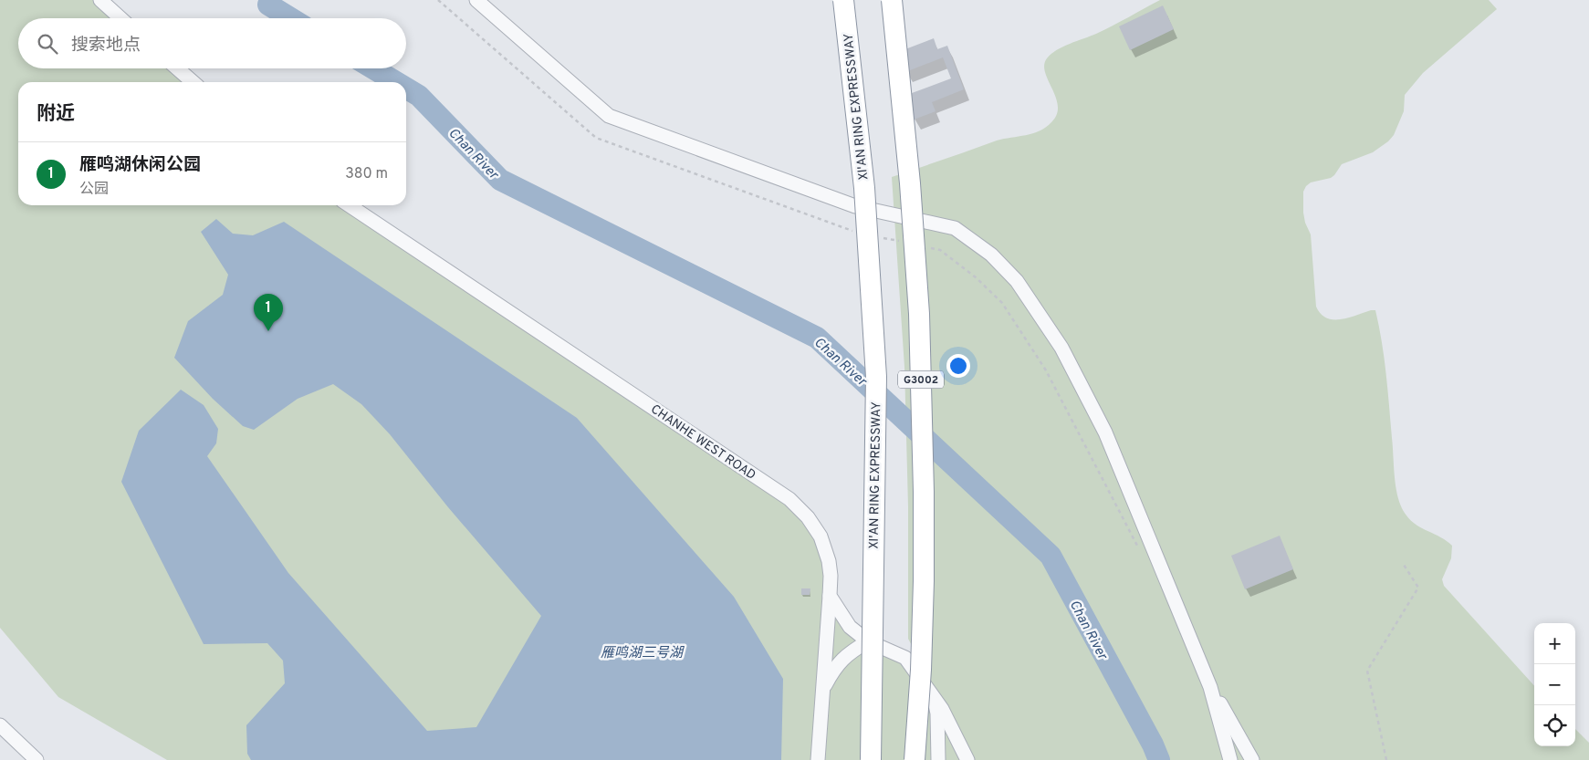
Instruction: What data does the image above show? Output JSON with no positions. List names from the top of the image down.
{
  "streets": {
    "highway": ["XI'AN RING EXPRESSWAY", "G3002"],
    "street": ["CHANHE WEST ROAD"]
  },
  "water": ["Chan River", "雁鸣湖三号湖"],
  "page": {
    "search": "搜索地点",
    "heading": "附近",
    "list": [
      {
        "mark": "1",
        "name": "雁鸣湖休闲公园",
        "note": "公园",
        "value": "380 m"
      }
    ],
    "pins": "1",
    "map_buttons": ["+", "−"]
  }
}
